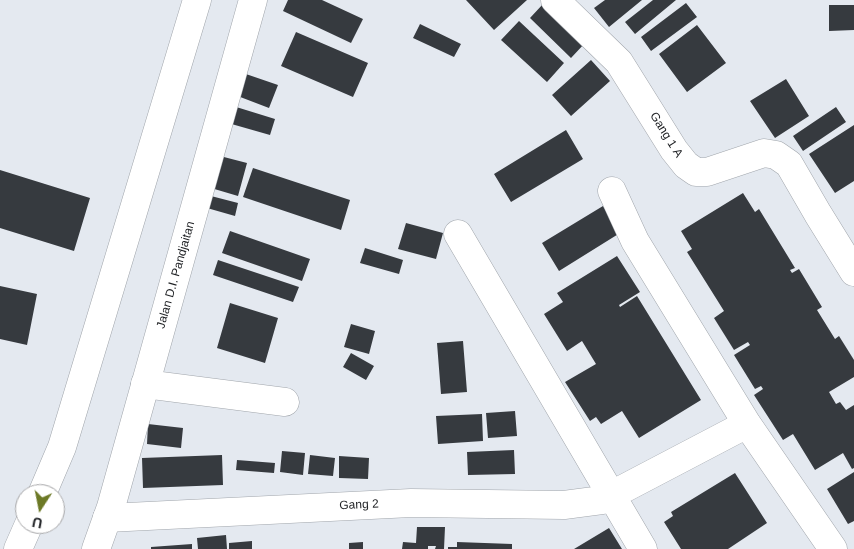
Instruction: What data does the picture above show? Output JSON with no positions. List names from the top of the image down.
{
  "streets": {
    "street": ["Gang 1 A", "Jalan D.I. Pandjaitan", "Gang 2"]
  },
  "crossings": [
    ["Jalan D.I. Pandjaitan", "Gang 2"]
  ],
  "north": "bottom"
}
